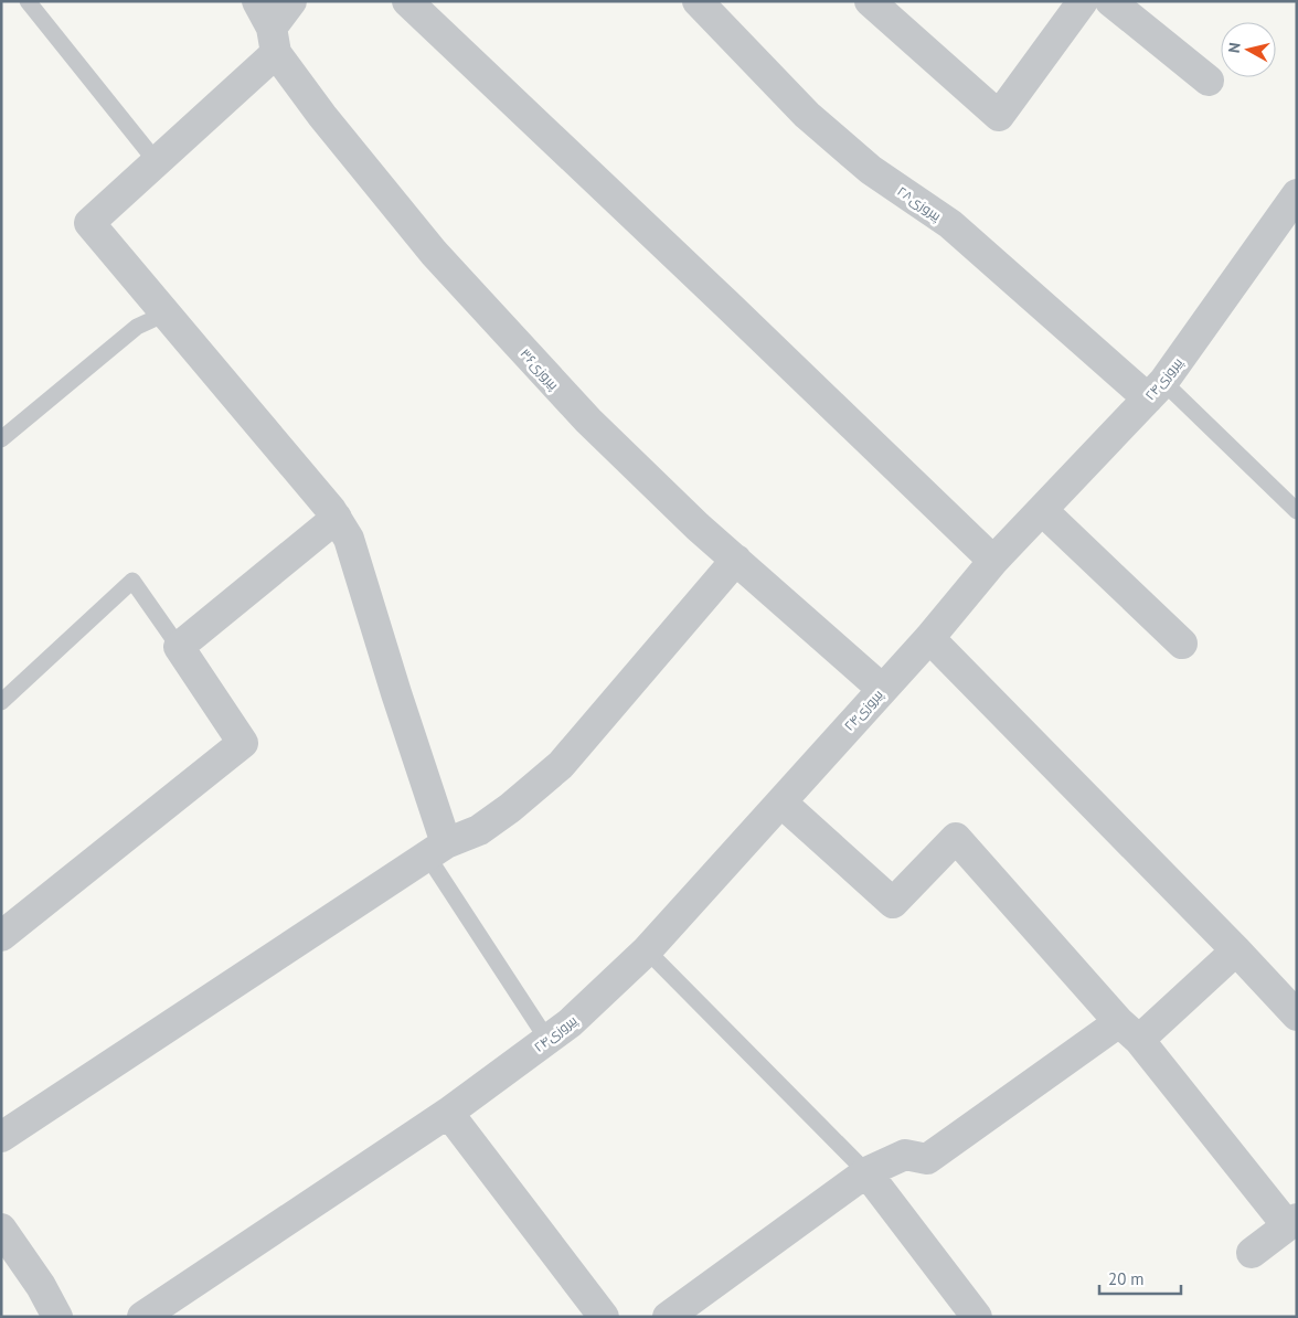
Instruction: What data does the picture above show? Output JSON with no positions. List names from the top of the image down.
{
  "streets": {
    "street": ["پیروزی۲۸", "پیروزی۳۶", "پیروزی۲۴"]
  },
  "crossings": [
    ["پیروزی۲۸", "پیروزی۲۴"],
    ["پیروزی۳۶", "پیروزی۲۴"]
  ],
  "scale_bar": "20 m",
  "north": "left"
}
